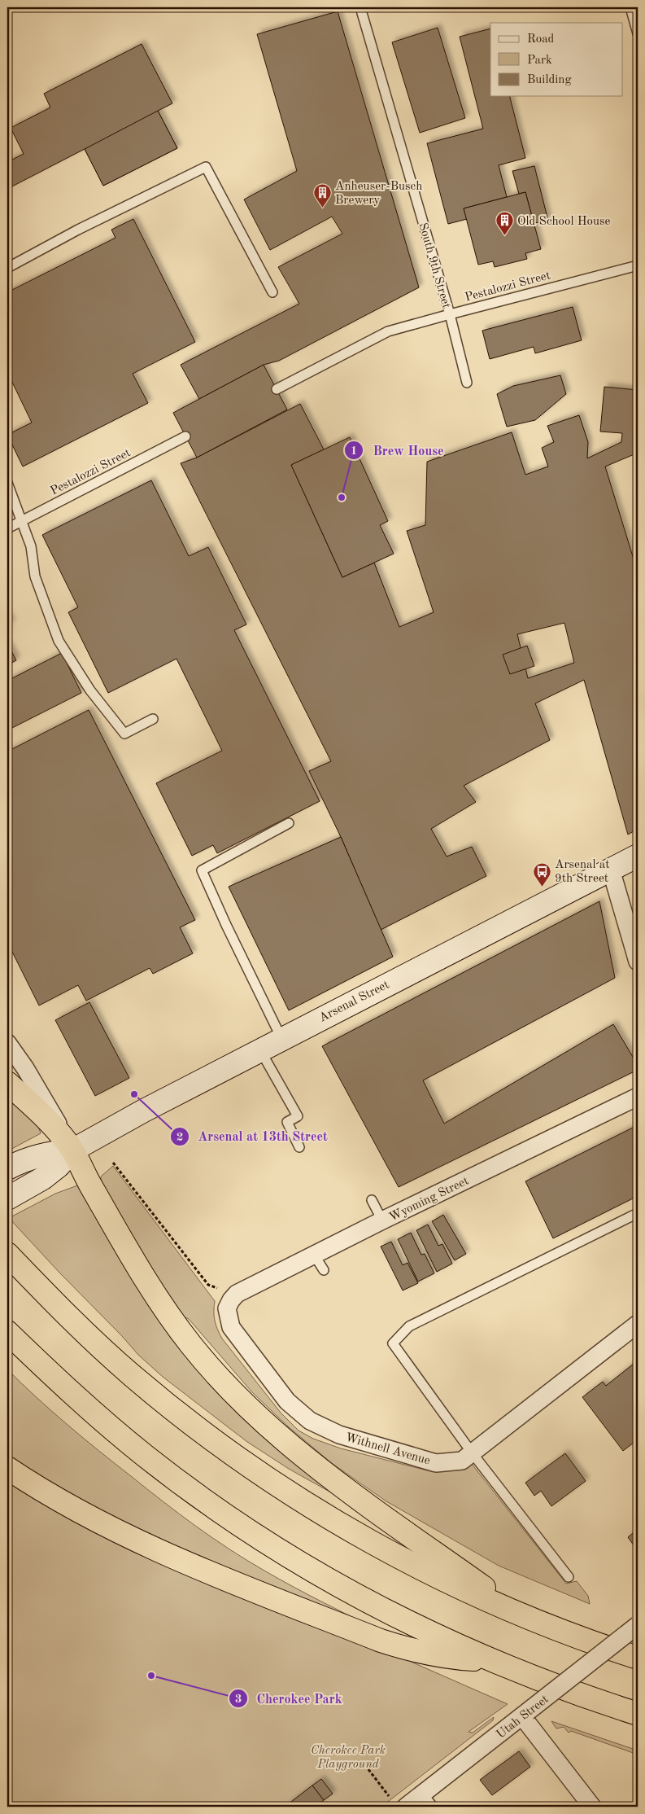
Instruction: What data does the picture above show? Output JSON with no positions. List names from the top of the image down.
{
  "streets": {
    "main road": ["Arsenal Street"],
    "street": ["Wyoming Street", "Withnell Avenue", "Utah Street"],
    "lane": ["South 9th Street", "Pestalozzi Street"]
  },
  "crossings": [
    ["South 9th Street", "Pestalozzi Street"],
    ["Wyoming Street", "Withnell Avenue"]
  ],
  "parks": ["Cherokee Park Playground"],
  "places": {
    "building": ["Anheuser-Busch Brewery", "Old School House"],
    "other": ["Brew House", "Arsenal at 13th Street", "Cherokee Park"],
    "bus stop": ["Arsenal at 9th Street"]
  },
  "legend": ["Road", "Park", "Building"]
}
